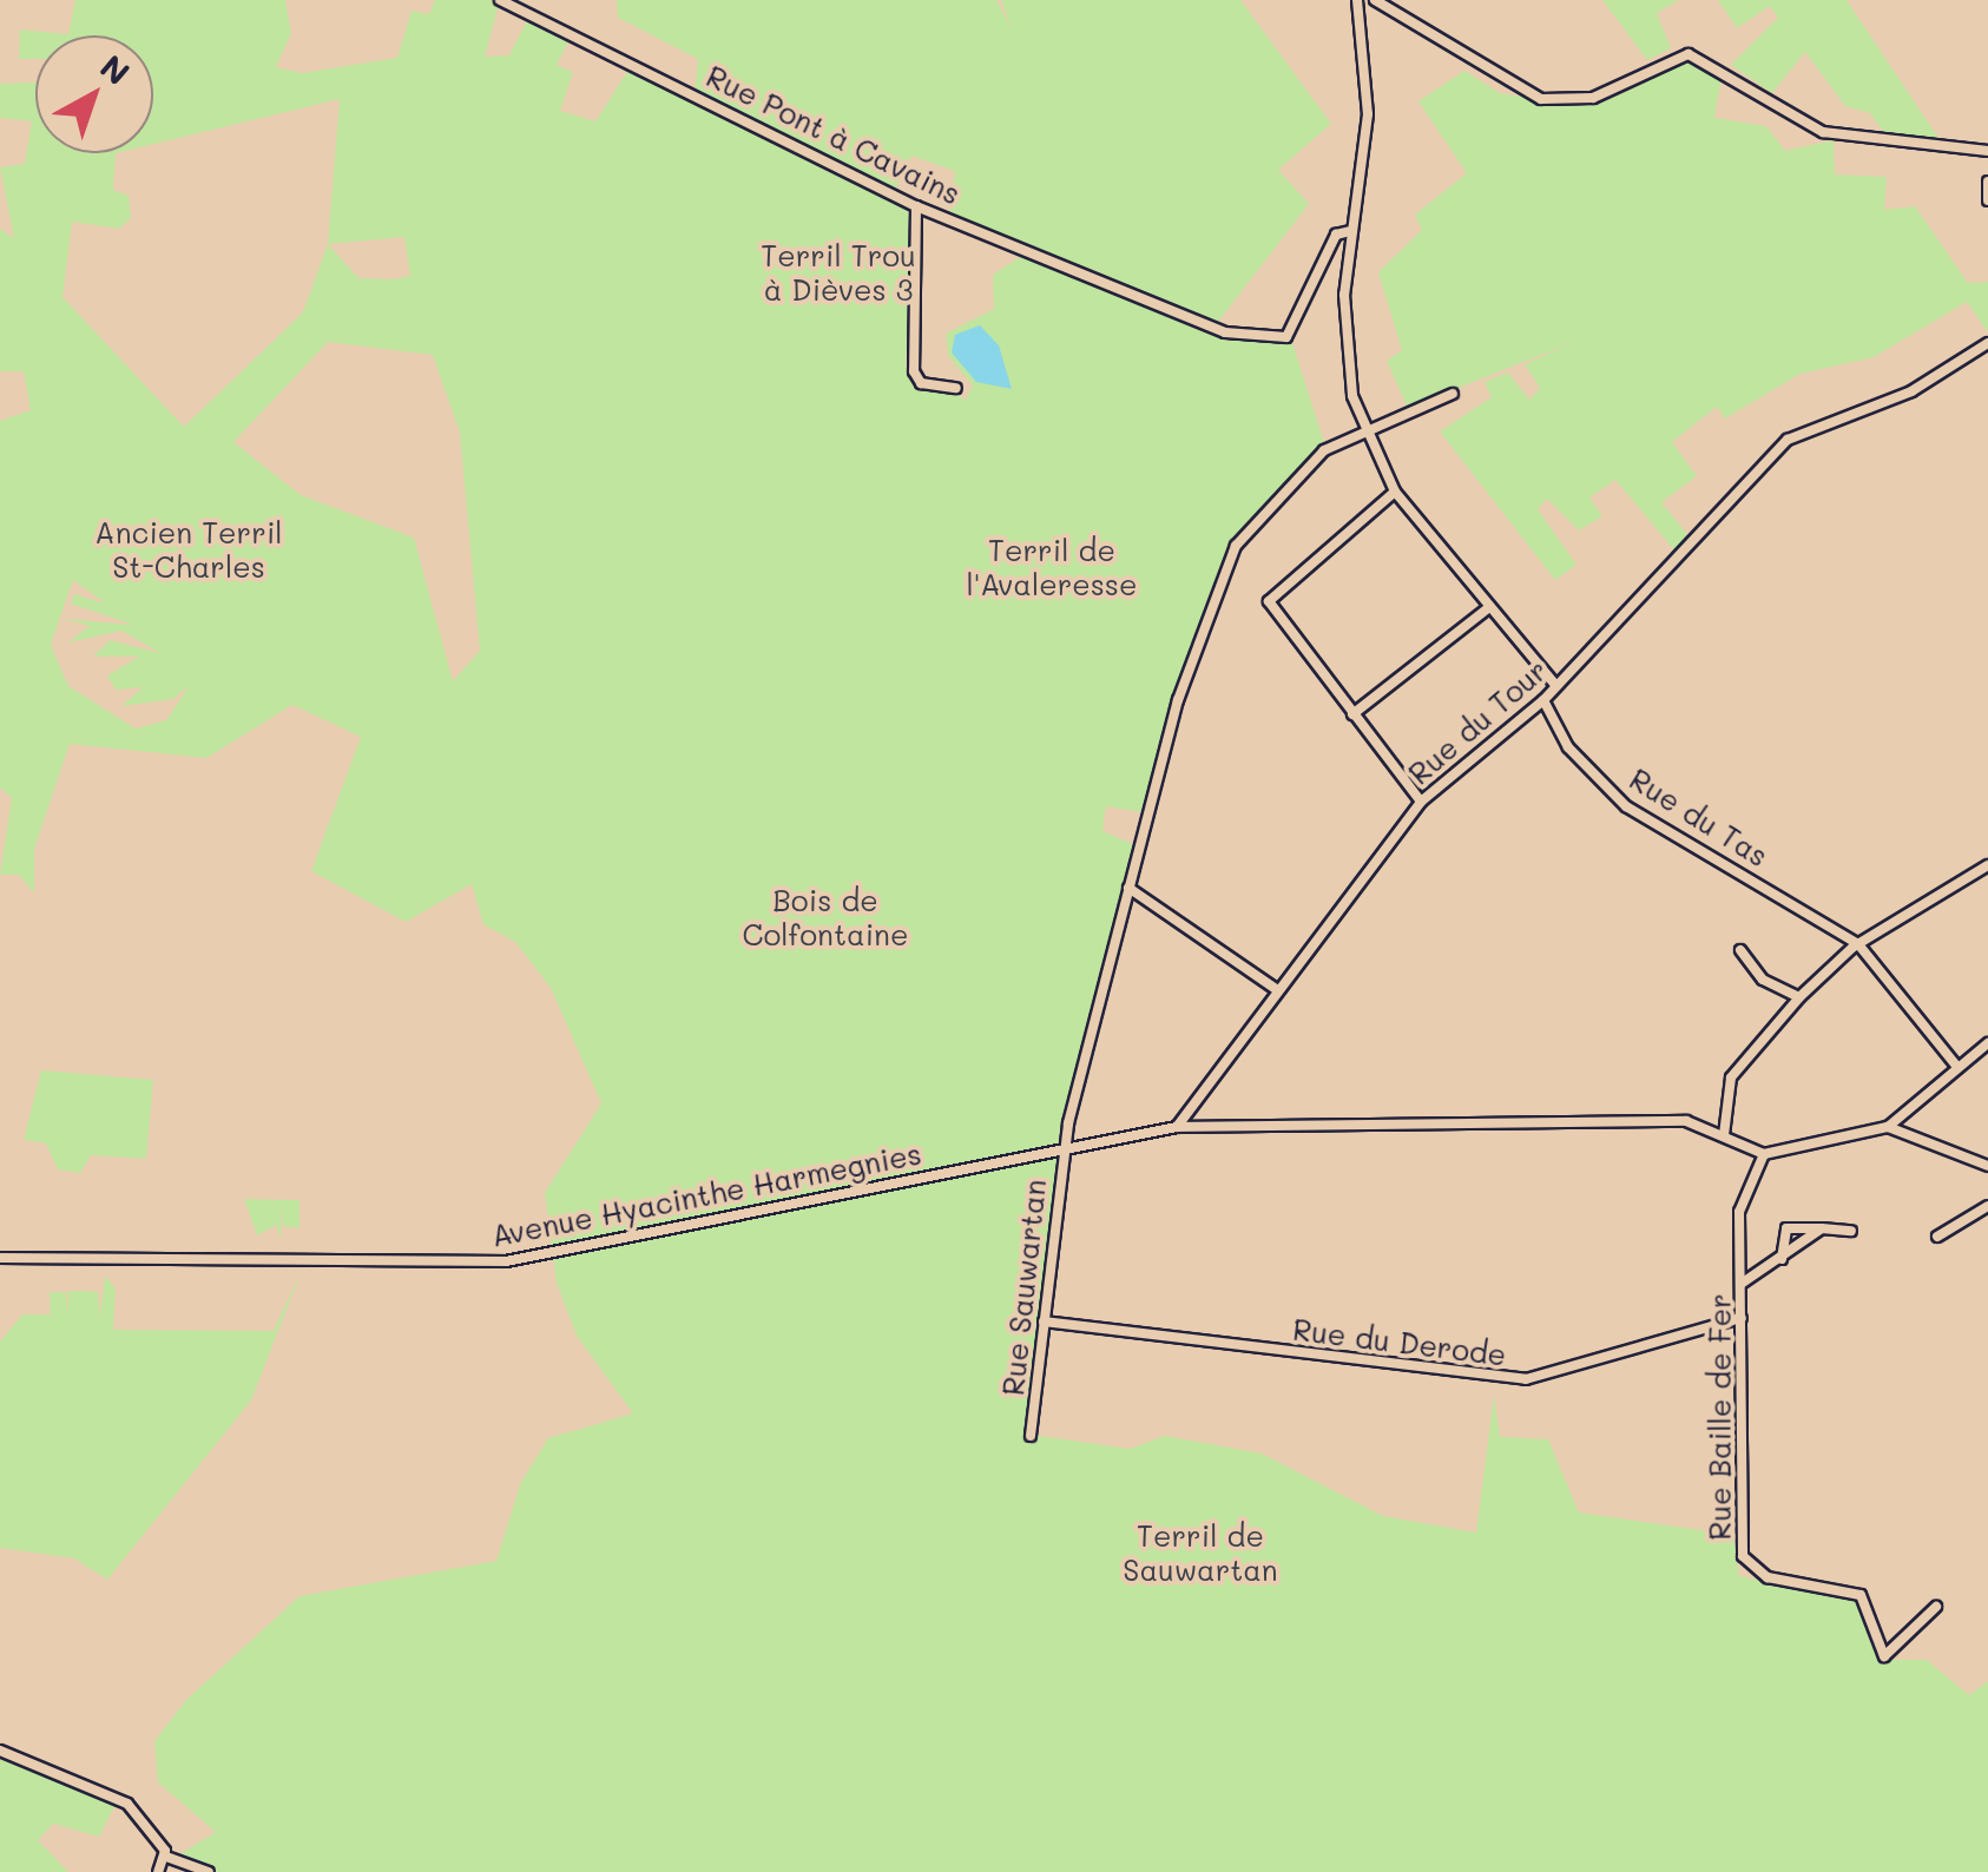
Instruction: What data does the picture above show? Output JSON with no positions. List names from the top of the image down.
{
  "streets": {
    "street": [
      "Rue Pont à Cavains",
      "Rue du Tour",
      "Rue du Tas",
      "Avenue Hyacinthe Harmegnies",
      "Rue Sauwartan",
      "Rue du Derode",
      "Rue Baille de Fer"
    ]
  },
  "crossings": [
    ["Rue du Tour", "Rue du Tas"],
    ["Rue du Tour", "Avenue Hyacinthe Harmegnies"],
    ["Avenue Hyacinthe Harmegnies", "Rue Sauwartan"],
    ["Avenue Hyacinthe Harmegnies", "Rue Baille de Fer"],
    ["Rue Sauwartan", "Rue du Derode"],
    ["Rue du Derode", "Rue Baille de Fer"]
  ],
  "parks": [
    "Terril Trou à Dièves 3",
    "Ancien Terril St-Charles",
    "Terril de l'Avaleresse",
    "Bois de Colfontaine",
    "Terril de Sauwartan"
  ],
  "north": "top right"
}
